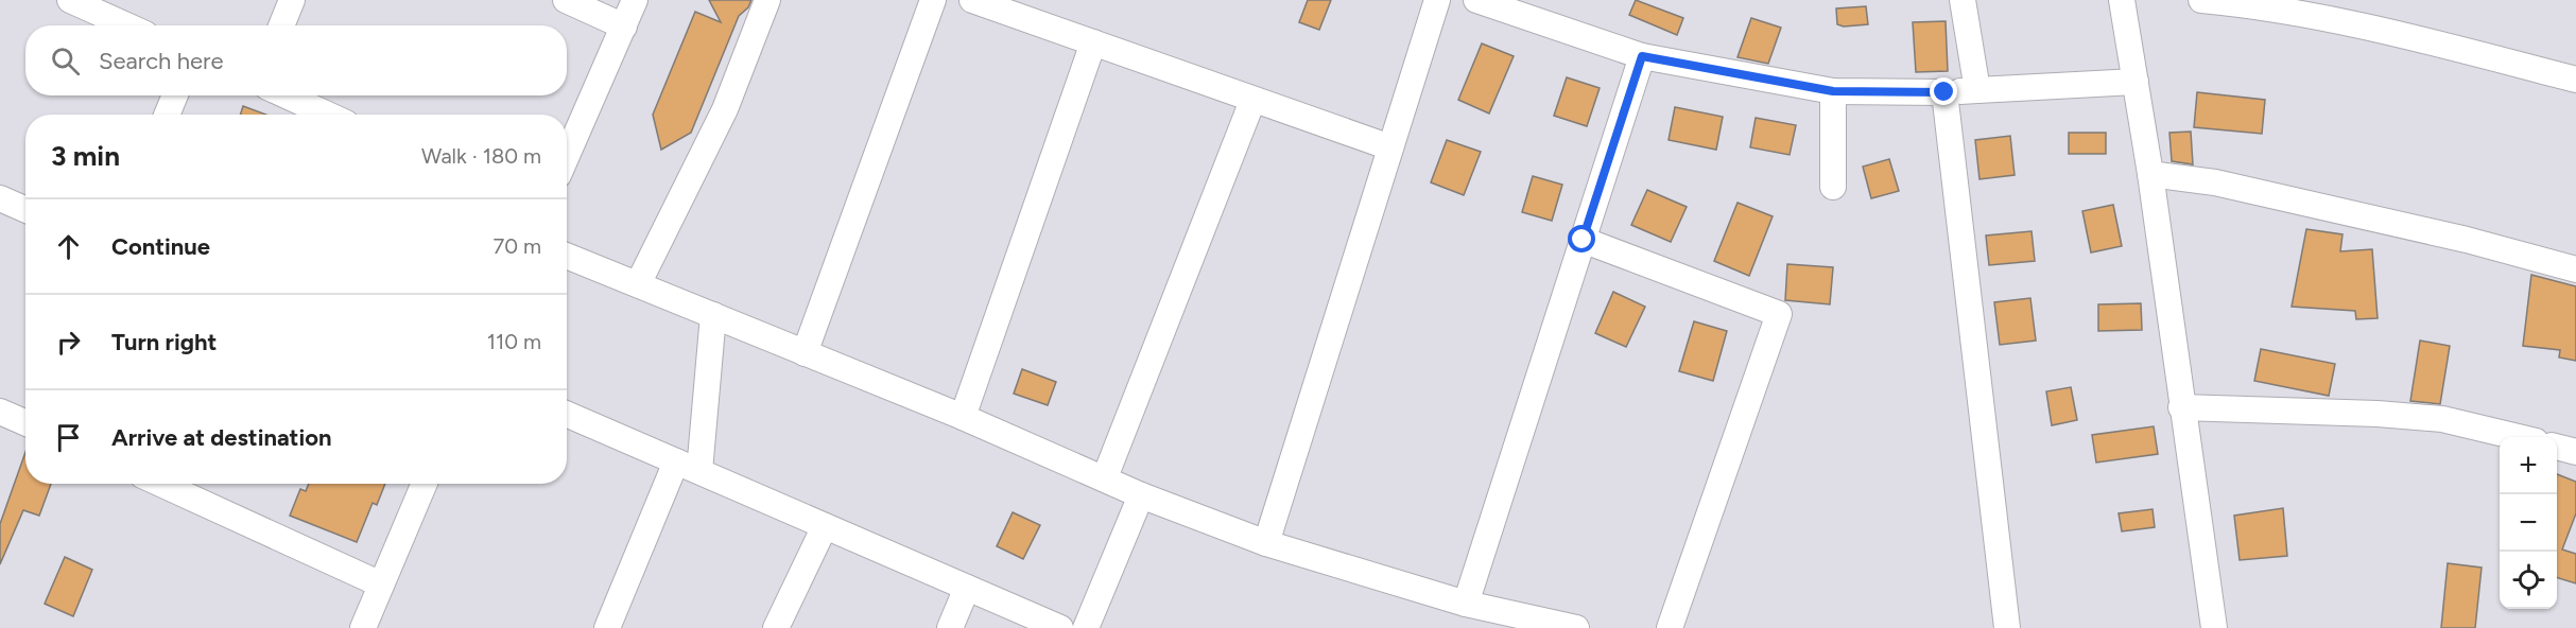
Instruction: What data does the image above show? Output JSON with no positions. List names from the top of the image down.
{
  "page": {
    "search": "Search here",
    "heading": ["3 min", "Walk · 180 m"],
    "list": [
      ["Continue", "70 m"],
      ["Turn right", "110 m"],
      "Arrive at destination"
    ],
    "map_buttons": ["+", "−"]
  }
}
